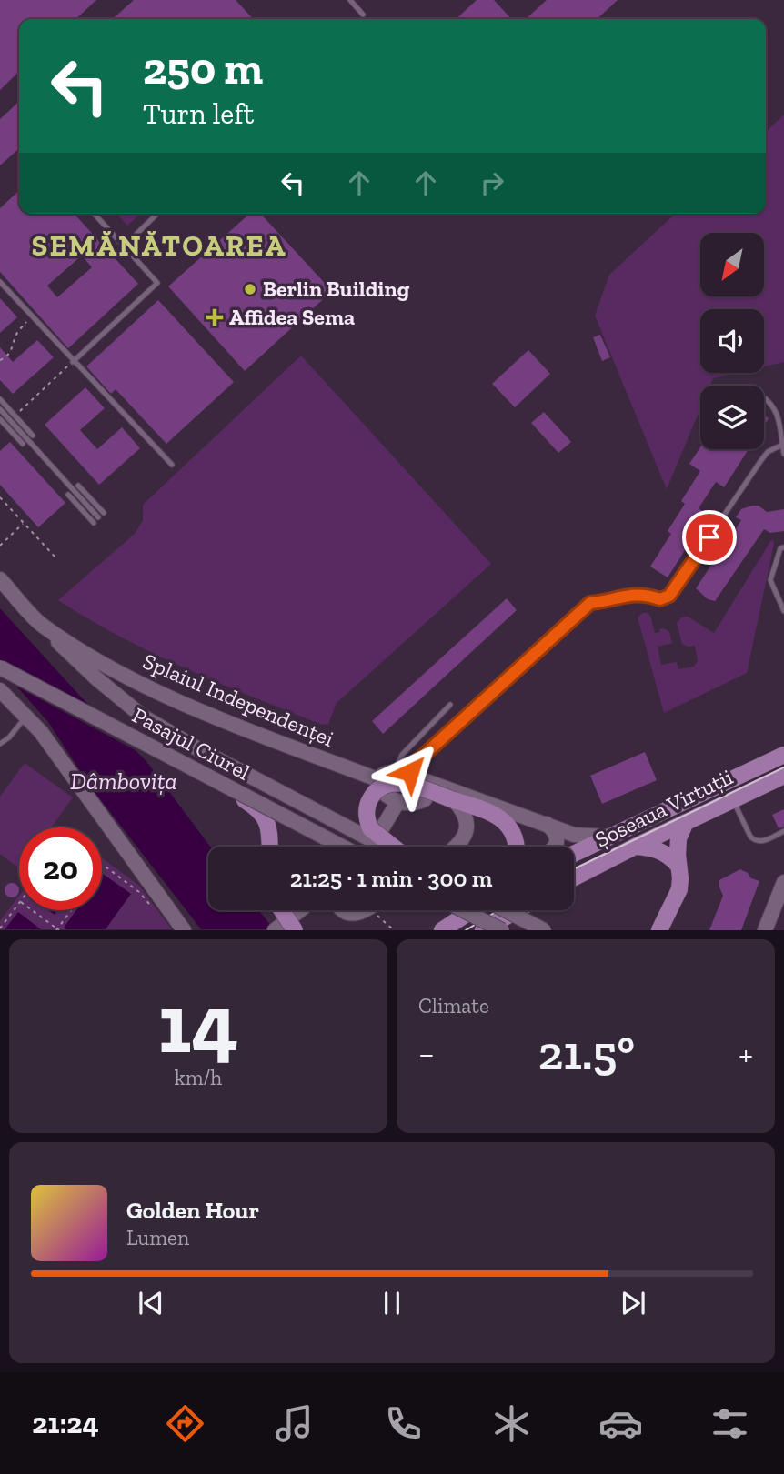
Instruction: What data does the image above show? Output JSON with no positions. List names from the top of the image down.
{
  "streets": {
    "main road": ["Splaiul Independenței", "Pasajul Ciurel", "Șoseaua Virtuții"]
  },
  "crossings": [
    ["Splaiul Independenței", "Pasajul Ciurel"]
  ],
  "districts": ["SEMĂNĂTOAREA"],
  "water": ["Dâmbovița"],
  "places": {
    "other": ["Berlin Building"],
    "health": ["Affidea Sema"]
  },
  "north": "bottom left",
  "page": {
    "turn": ["250 m", "Turn left"],
    "limit": "20",
    "trip": "21:25 · 1 min · 300 m",
    "tile": [
      ["14", "km/h"],
      "Climate"
    ],
    "heat": ["−", "21.5°", "+"],
    "song": ["Golden Hour", "Lumen"],
    "tabs": "21:24"
  }
}
